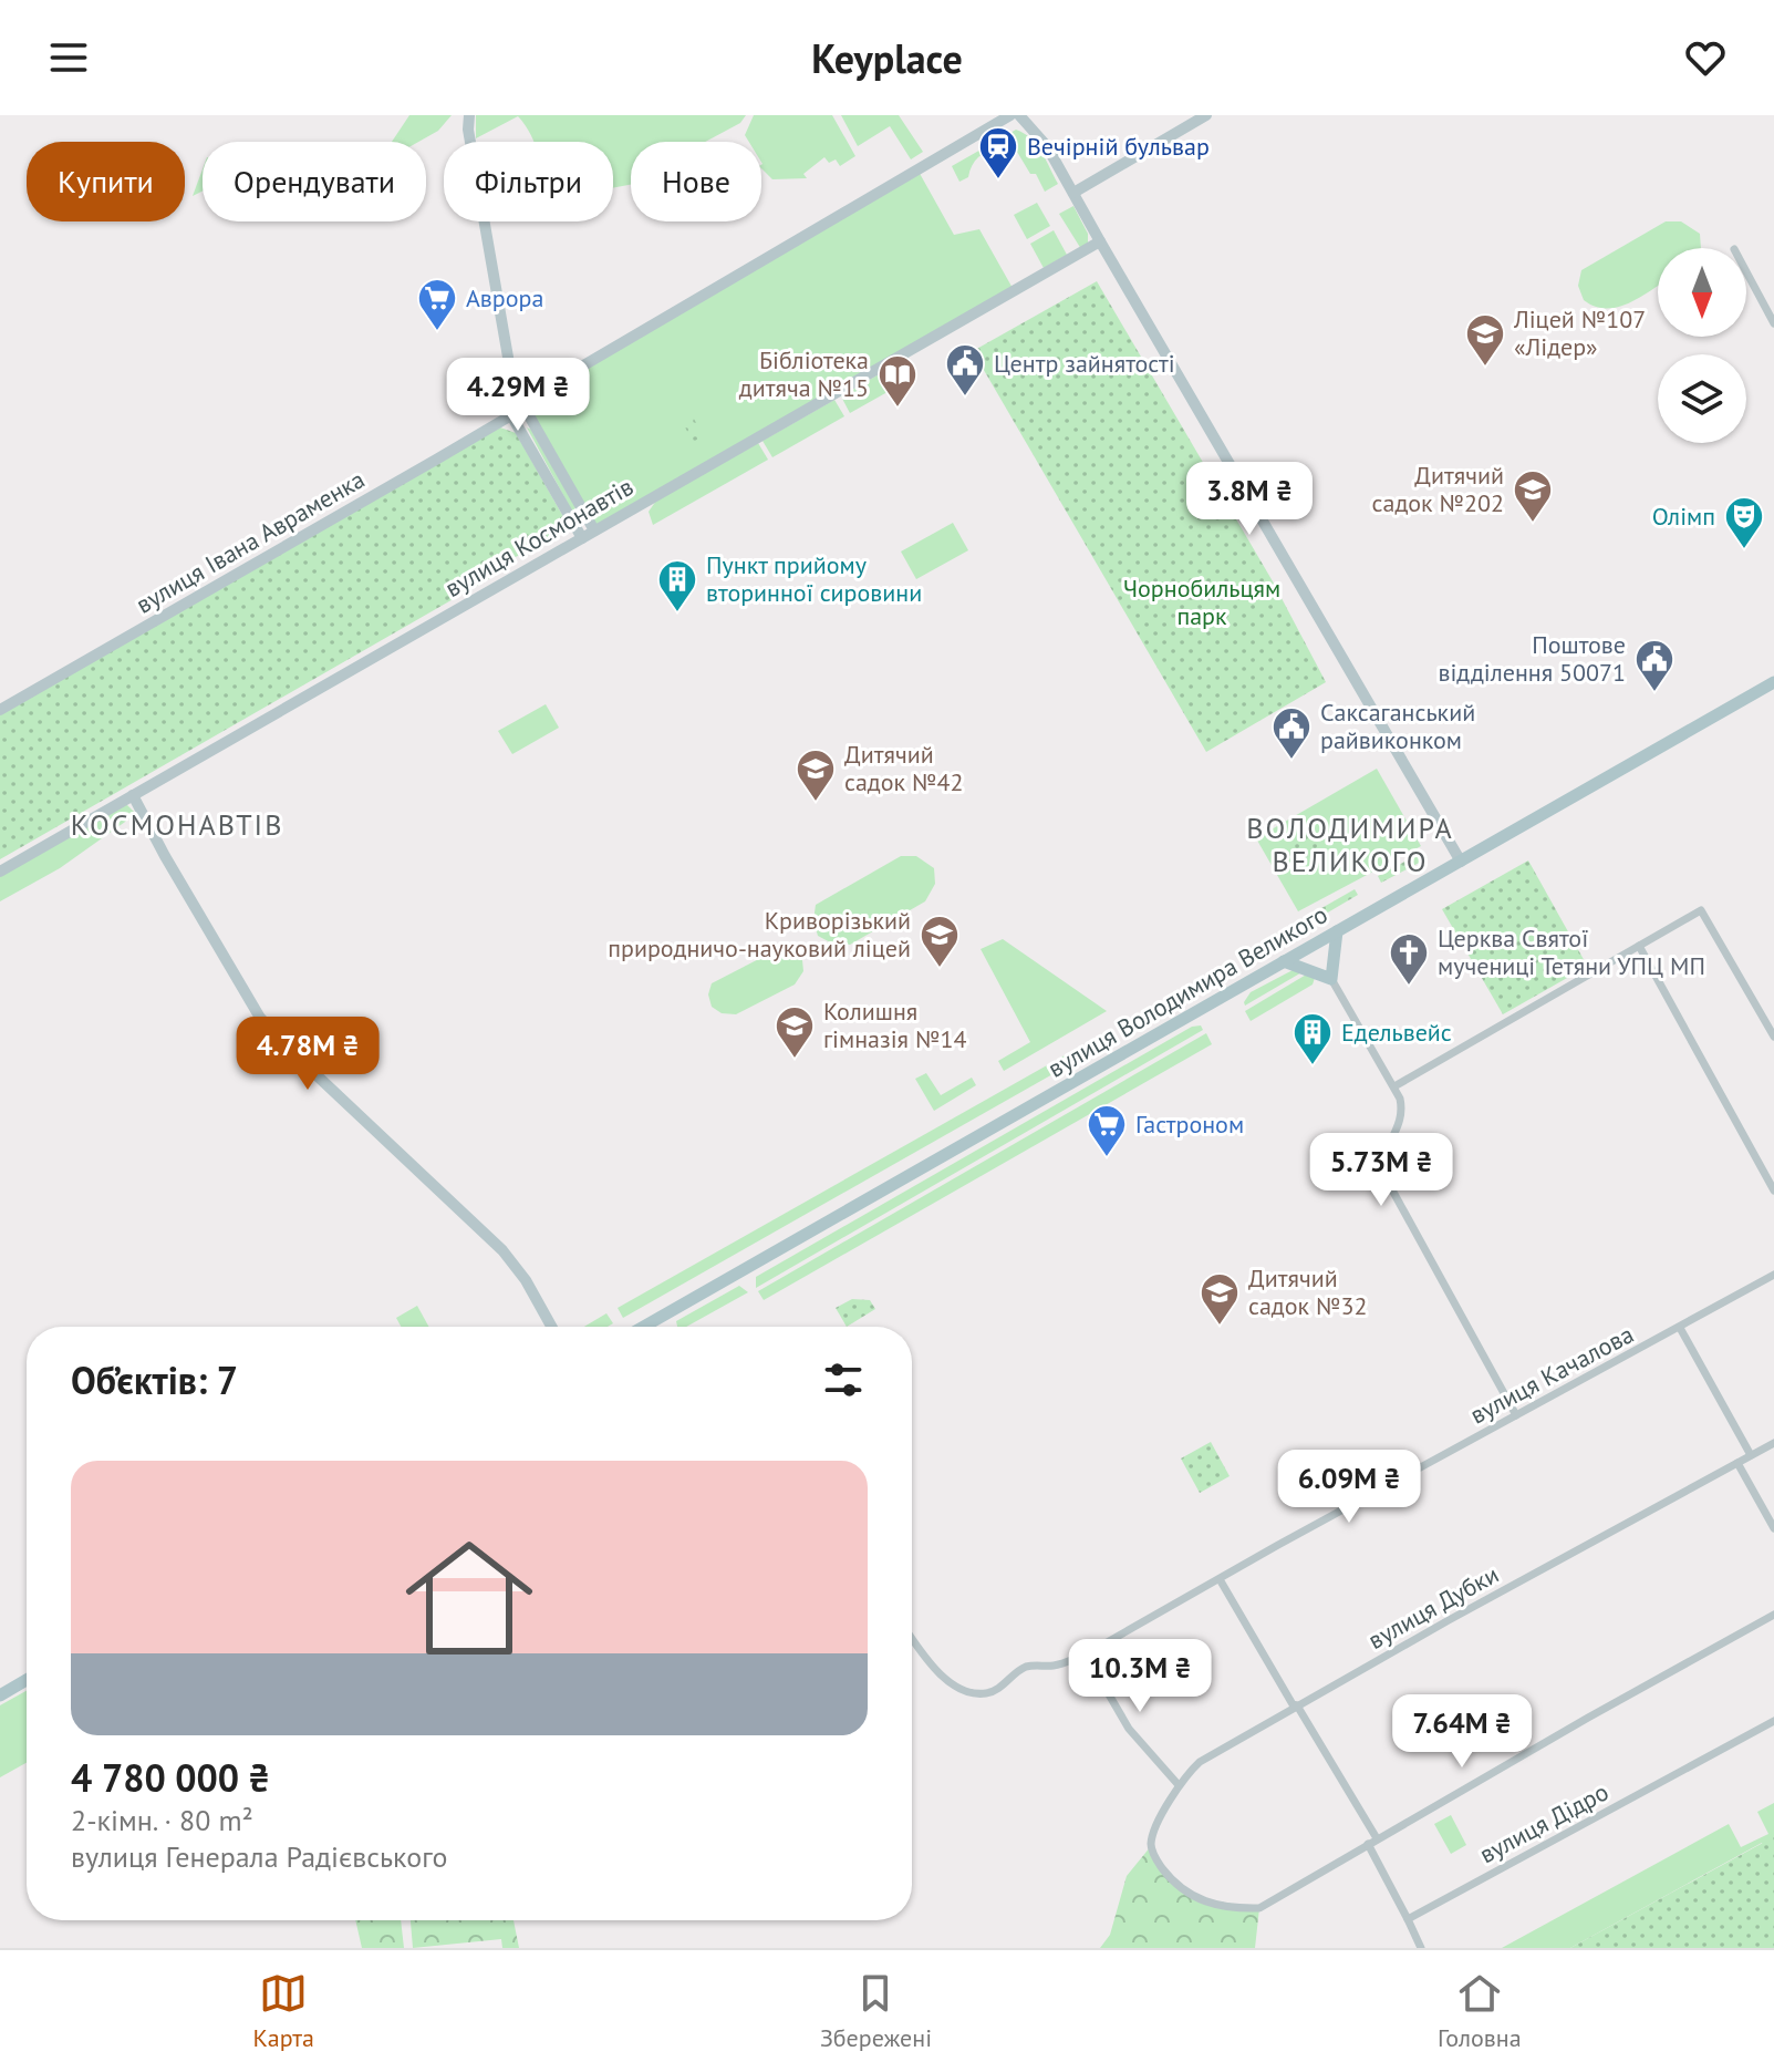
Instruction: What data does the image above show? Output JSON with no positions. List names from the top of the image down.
{
  "streets": {
    "main road": ["вулиця Володимира Великого"],
    "street": [
      "вулиця Космонавтів",
      "вулиця Івана Авраменка",
      "вулиця Качалова",
      "вулиця Дубки",
      "вулиця Дідро"
    ]
  },
  "districts": ["КОСМОНАВТІВ", "ВОЛОДИМИРА ВЕЛИКОГО"],
  "parks": ["Чорнобильцям парк"],
  "places": {
    "station": ["Вечірній бульвар"],
    "supermarket": ["Аврора", "Гастроном"],
    "school or university": [
      "Ліцей №107 «Лідер»",
      "Дитячий садок №202",
      "Дитячий садок №42",
      "Криворізький природничо-науковий ліцей",
      "Колишня гімназія №14",
      "Дитячий садок №32"
    ],
    "public building": ["Центр зайнятості", "Поштове відділення 50071", "Саксаганський райвиконком"],
    "library": ["Бібліотека дитяча №15"],
    "theatre": ["Олімп"],
    "building": ["Пункт прийому вторинної сировини", "Едельвейс"],
    "church": ["Церква Святої мучениці Тетяни УПЦ МП"]
  },
  "north": "bottom",
  "page": {
    "header": "Keyplace",
    "chip": [
      "Купити",
      "Орендувати",
      "Фільтри",
      "Нове"
    ],
    "price": [
      "4.29M ₴",
      "3.8M ₴",
      "4.78M ₴",
      "5.73M ₴",
      "6.09M ₴",
      "10.3M ₴",
      "7.64M ₴"
    ],
    "heading": "Об’єктів: 7",
    "list": [
      {
        "name": "4 780 000 ₴",
        "note": "2-кімн. · 80 m² · вулиця Генерала Радієвського"
      }
    ],
    "tabs": ["Карта", "Збережені", "Головна"]
  }
}
